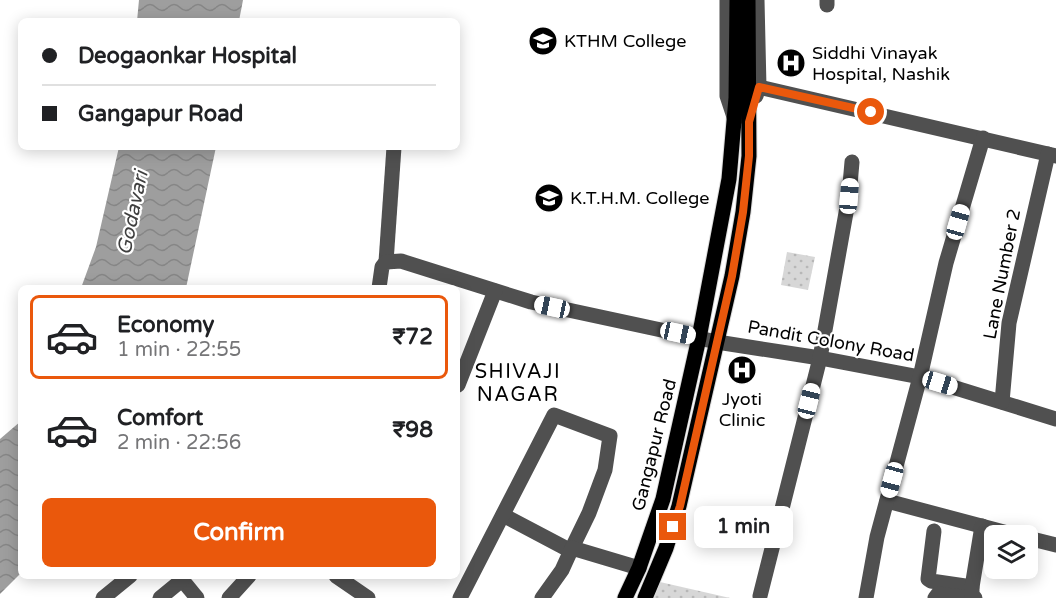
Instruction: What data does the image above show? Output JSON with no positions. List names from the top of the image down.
{
  "streets": {
    "main road": ["Gangapur Road"],
    "street": ["Lane Number 2", "Pandit Colony Road"]
  },
  "crossings": [
    ["Lane Number 2", "Pandit Colony Road"],
    ["Pandit Colony Road", "Gangapur Road"]
  ],
  "districts": ["SHIVAJI NAGAR"],
  "water": ["Godavari"],
  "places": {
    "school or university": ["KTHM College", "K.T.H.M. College"],
    "hospital": ["Siddhi Vinayak Hospital, Nashik", "Jyoti Clinic"]
  },
  "page": {
    "banner": ["Deogaonkar Hospital", "Gangapur Road"],
    "list": [
      {
        "name": "Economy",
        "note": "1 min · 22:55",
        "value": "₹72"
      },
      {
        "name": "Comfort",
        "note": "2 min · 22:56",
        "value": "₹98"
      }
    ],
    "buttons": "Confirm",
    "bubble": "1 min"
  }
}
